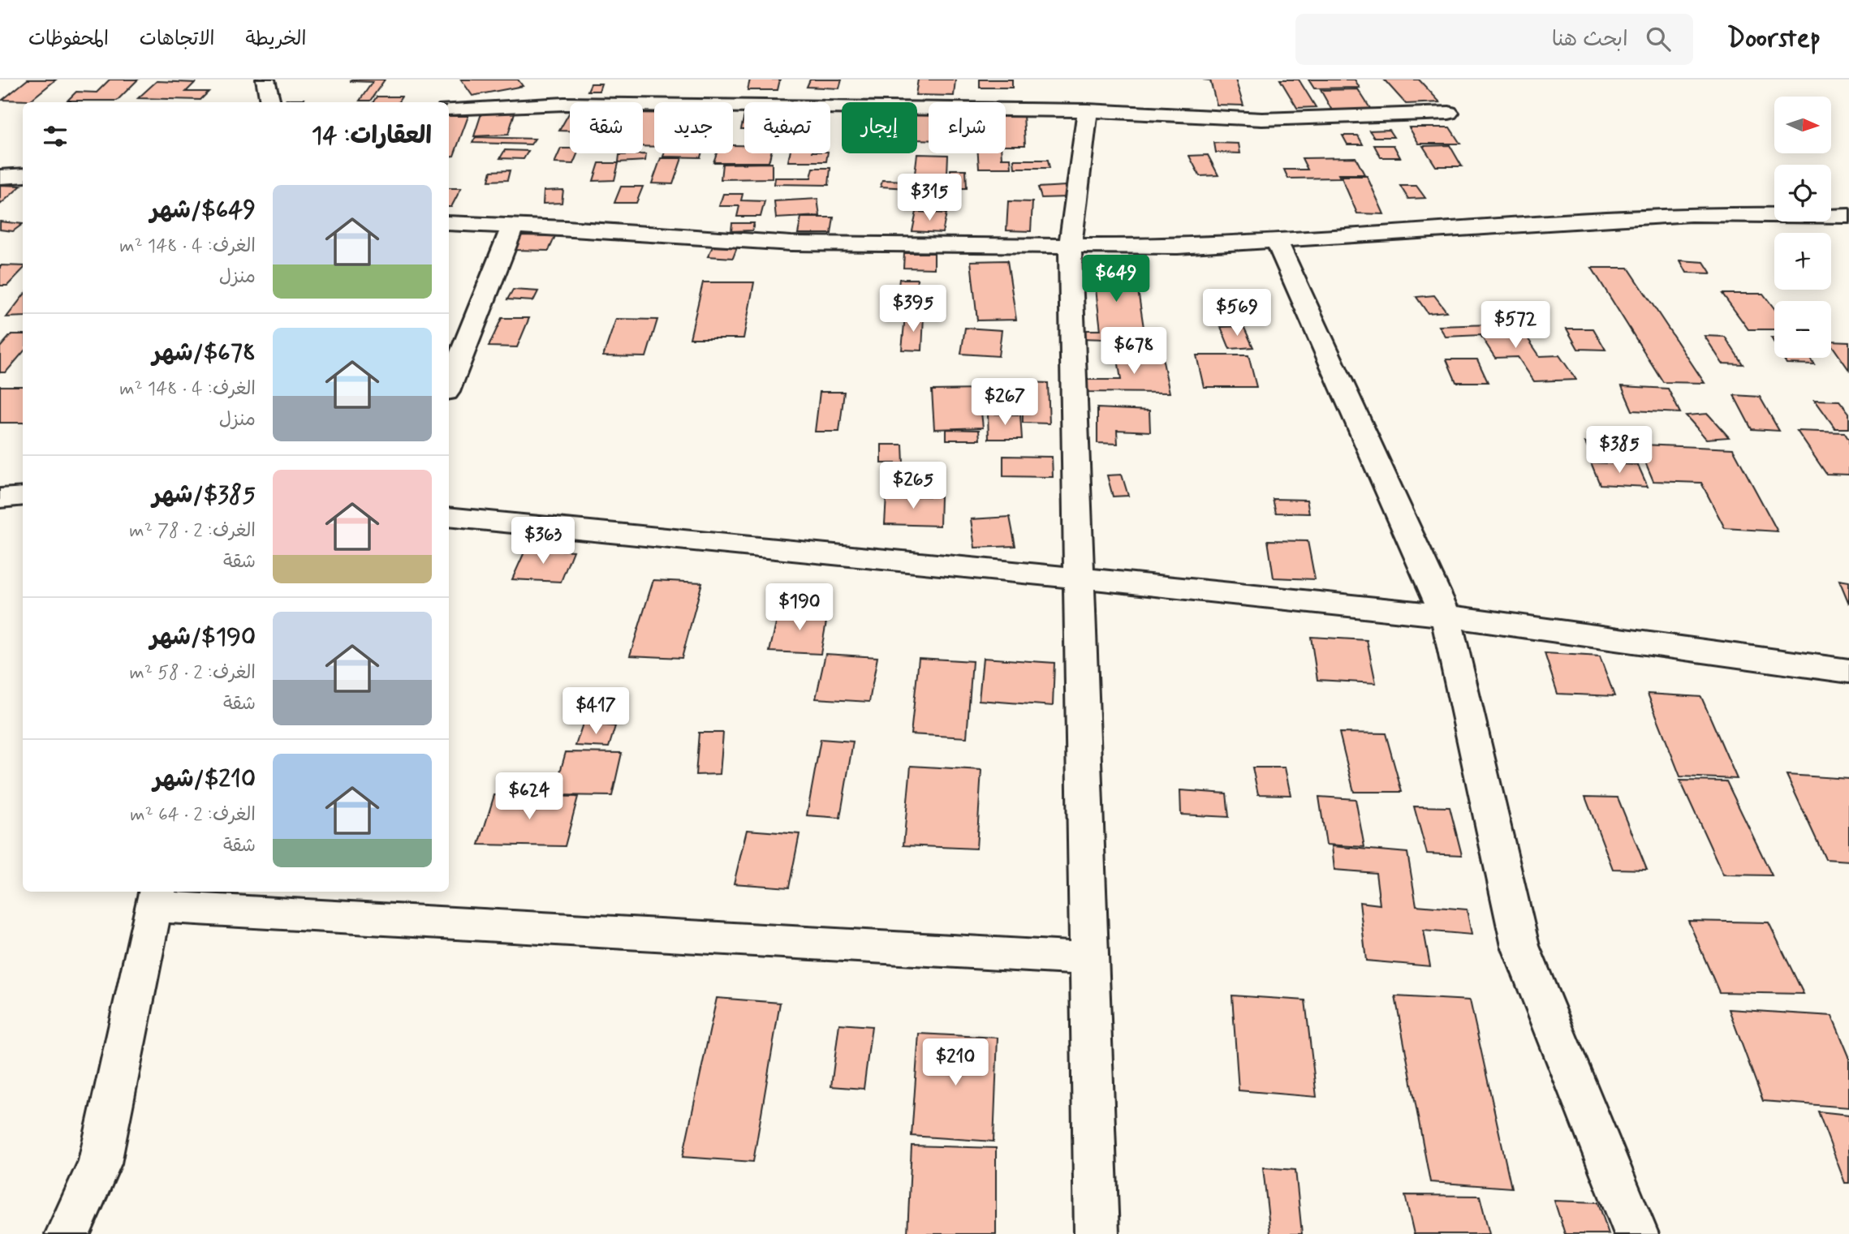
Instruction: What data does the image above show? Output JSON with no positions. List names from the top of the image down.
{
  "north": "right",
  "page": {
    "header": "Doorstep",
    "search": "ابحث هنا",
    "nav": ["الخريطة", "الاتجاهات", "المحفوظات"],
    "map_buttons": ["+", "−"],
    "chip": [
      "شراء",
      "إيجار",
      "تصفية",
      "جديد",
      "شقة"
    ],
    "heading": "العقارات: 14",
    "list": [
      {
        "name": "$649/شهر",
        "note": "الغرف: 4 · 148 m² · منزل"
      },
      {
        "name": "$678/شهر",
        "note": "الغرف: 4 · 148 m² · منزل"
      },
      {
        "name": "$385/شهر",
        "note": "الغرف: 2 · 78 m² · شقة"
      },
      {
        "name": "$190/شهر",
        "note": "الغرف: 2 · 58 m² · شقة"
      },
      {
        "name": "$210/شهر",
        "note": "الغرف: 2 · 64 m² · شقة"
      }
    ],
    "price": [
      "$315",
      "$649",
      "$395",
      "$569",
      "$572",
      "$678",
      "$267",
      "$385",
      "$265",
      "$363",
      "$190",
      "$417",
      "$624",
      "$210"
    ]
  }
}
